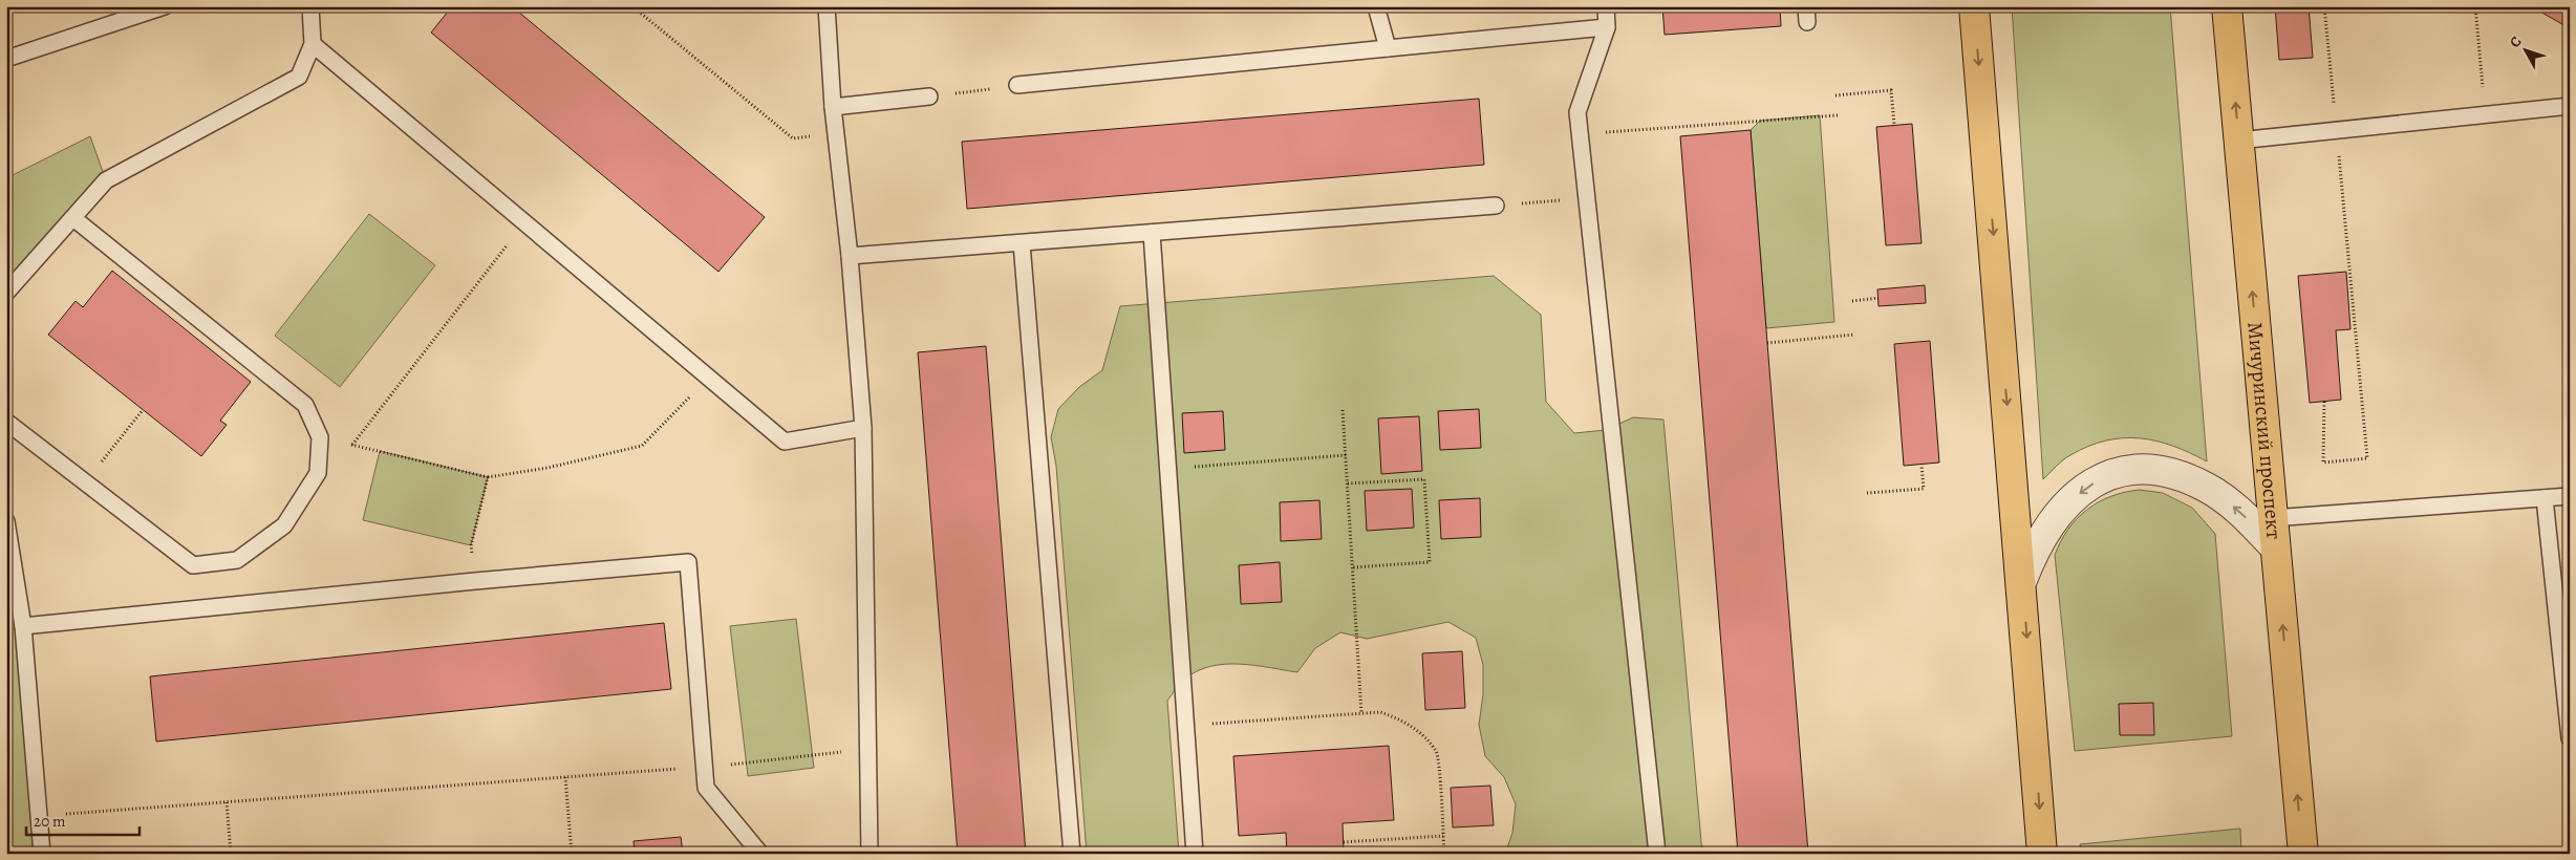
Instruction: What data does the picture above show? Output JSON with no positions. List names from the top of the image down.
{
  "streets": {
    "main road": ["Мичуринский проспект"]
  },
  "scale_bar": "20 m",
  "north": "top left"
}
